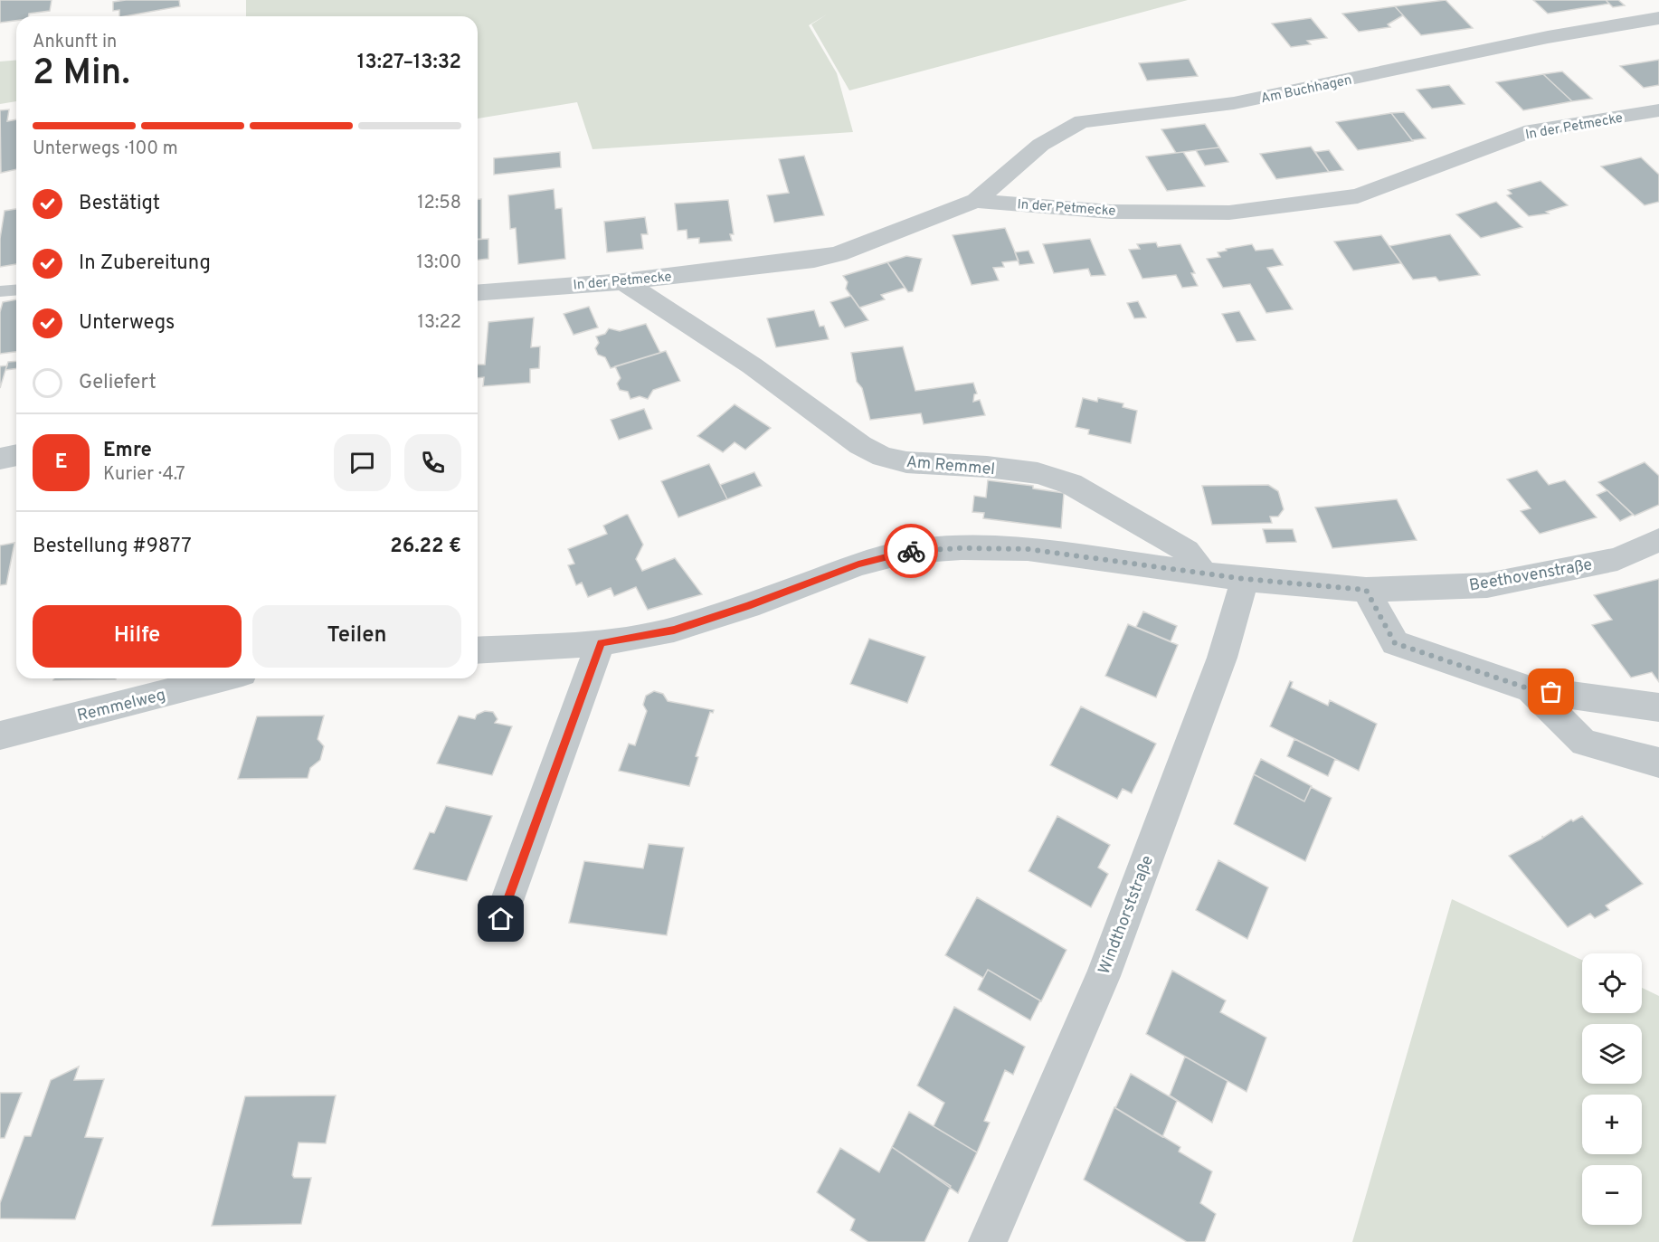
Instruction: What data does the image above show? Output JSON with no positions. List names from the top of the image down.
{
  "streets": {
    "street": [
      "Am Buchhagen",
      "In der Petmecke",
      "Am Remmel",
      "Beethovenstraße",
      "Remmelweg",
      "Windthorststraße"
    ]
  },
  "crossings": [
    ["Am Buchhagen", "In der Petmecke"],
    ["In der Petmecke", "Am Remmel"]
  ],
  "page": {
    "heading": ["2 Min.", "Ankunft in", "13:27–13:32"],
    "panel": [
      "Emre",
      "Kurier · 4.7",
      "Bestellung #9877",
      "26.22 €"
    ],
    "bar": "Unterwegs · 100 m",
    "list": [
      ["Bestätigt", "12:58"],
      ["In Zubereitung", "13:00"],
      ["Unterwegs", "13:22"],
      "Geliefert"
    ],
    "round": "E",
    "buttons": ["Hilfe", "Teilen"],
    "map_buttons": ["+", "−"]
  }
}
